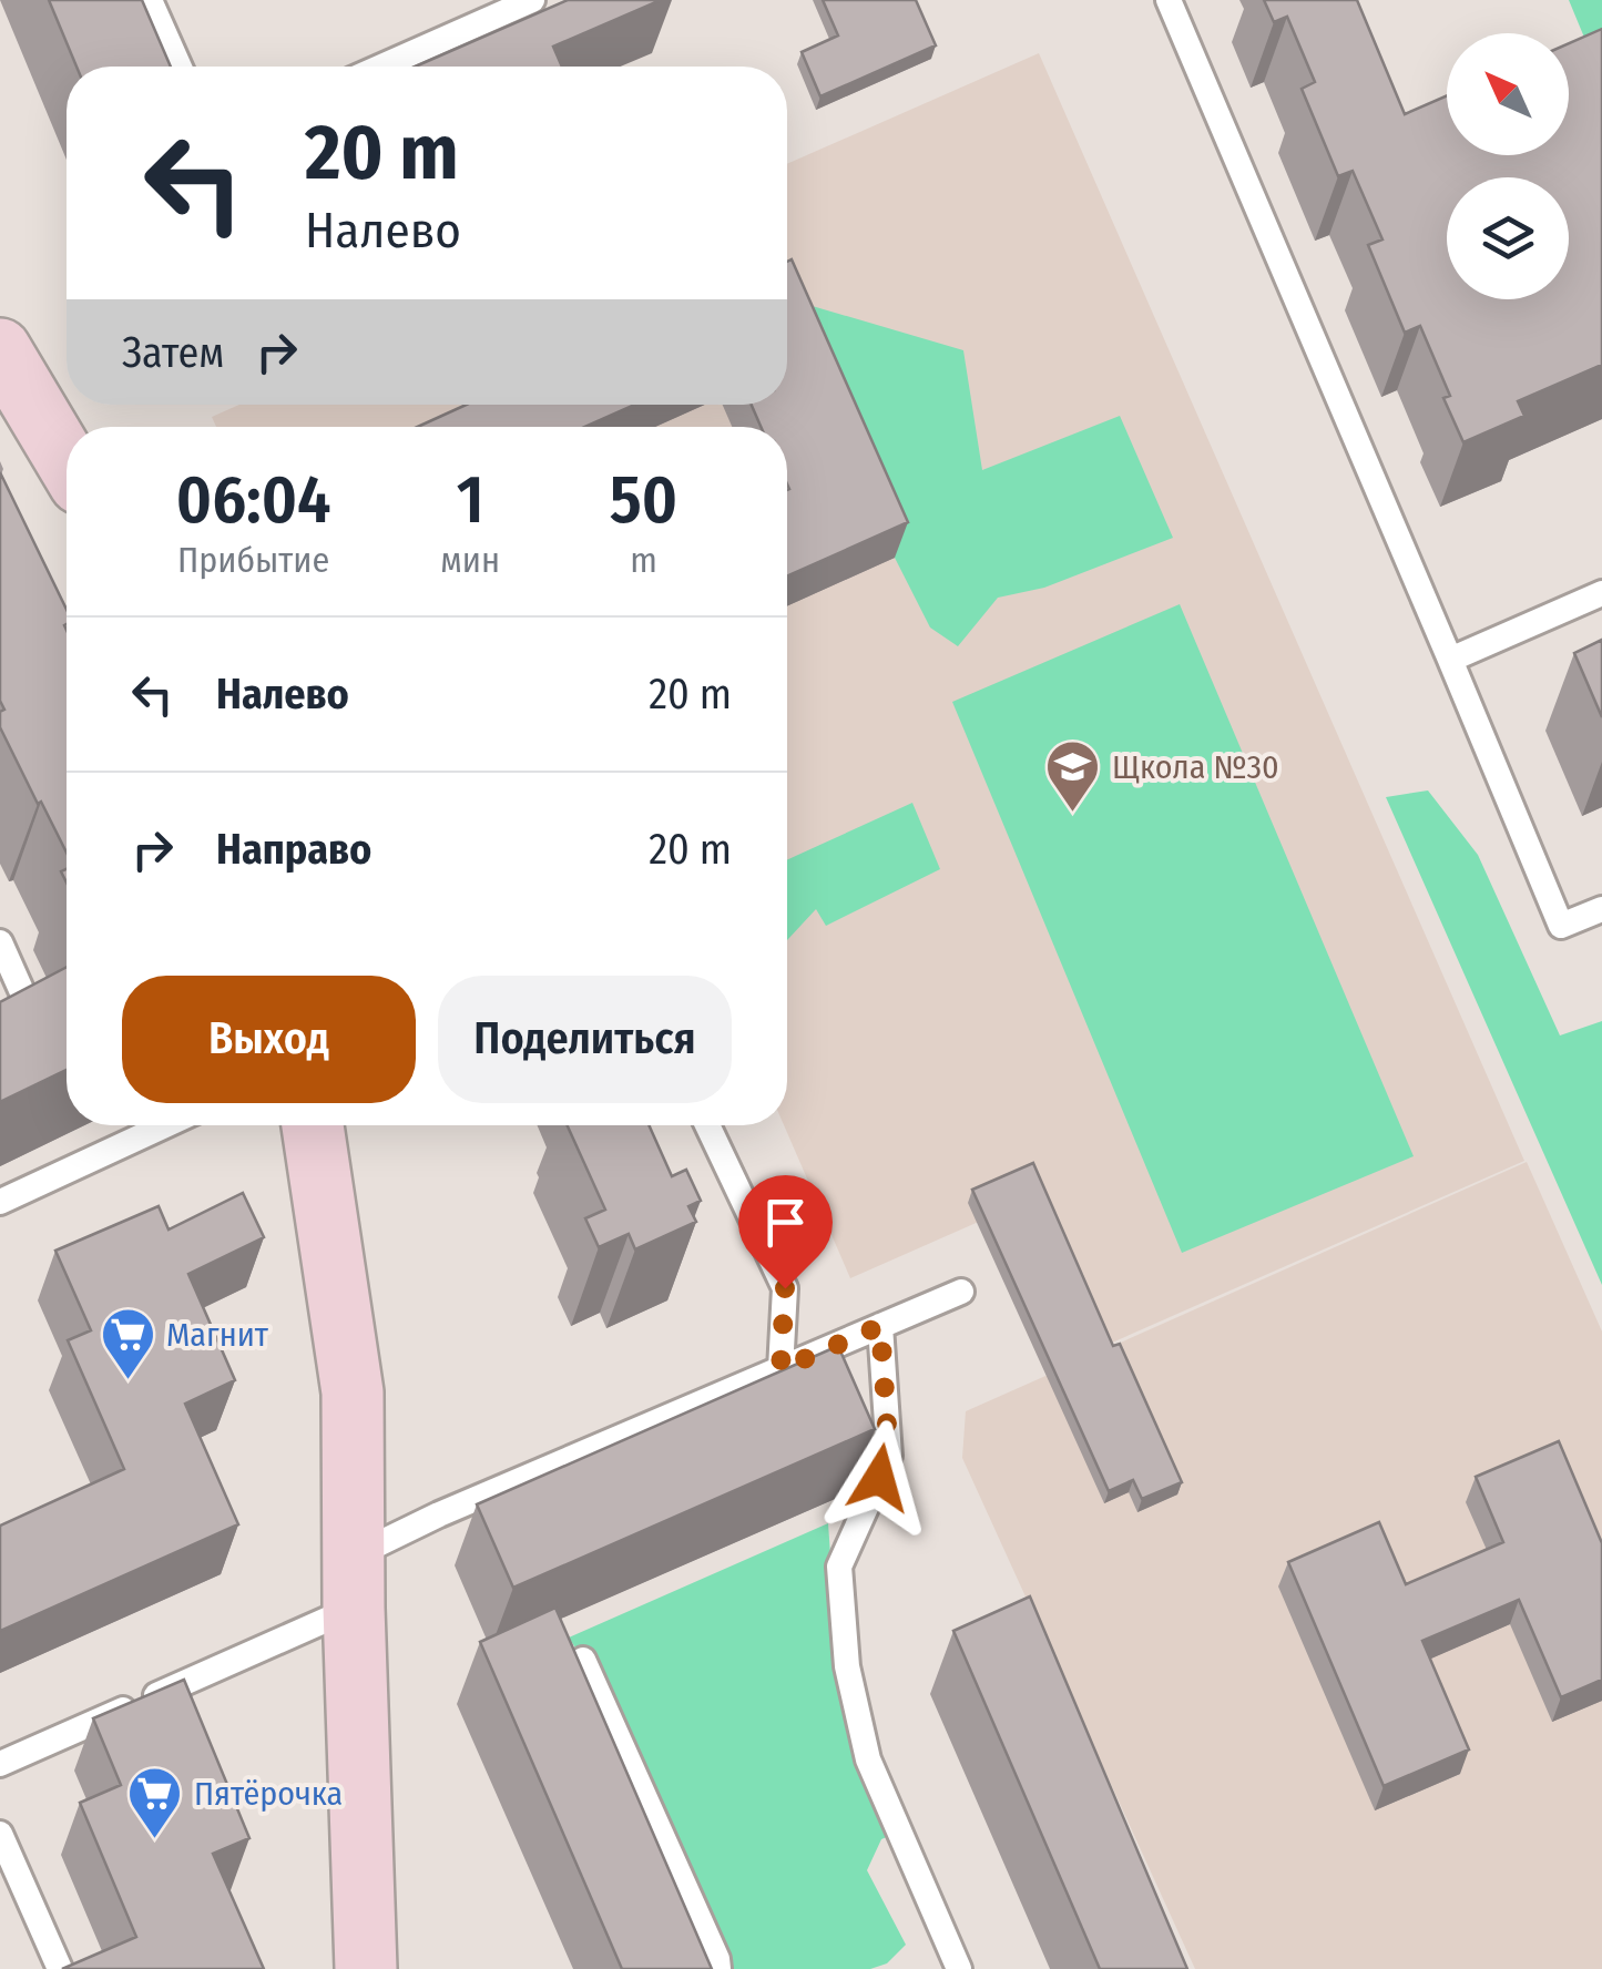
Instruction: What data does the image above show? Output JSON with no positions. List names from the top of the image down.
{
  "places": {
    "school or university": ["Щкола №30"],
    "supermarket": ["Магнит", "Пятёрочка"]
  },
  "north": "top left",
  "page": {
    "turn": ["20 m", "Налево"],
    "then": "Затем",
    "eta": [
      "06:04",
      "Прибытие",
      "1",
      "мин",
      "50",
      "m"
    ],
    "list": [
      {
        "name": "Налево",
        "value": "20 m"
      },
      {
        "name": "Направо",
        "value": "20 m"
      }
    ],
    "buttons": ["Выход", "Поделиться"]
  }
}
